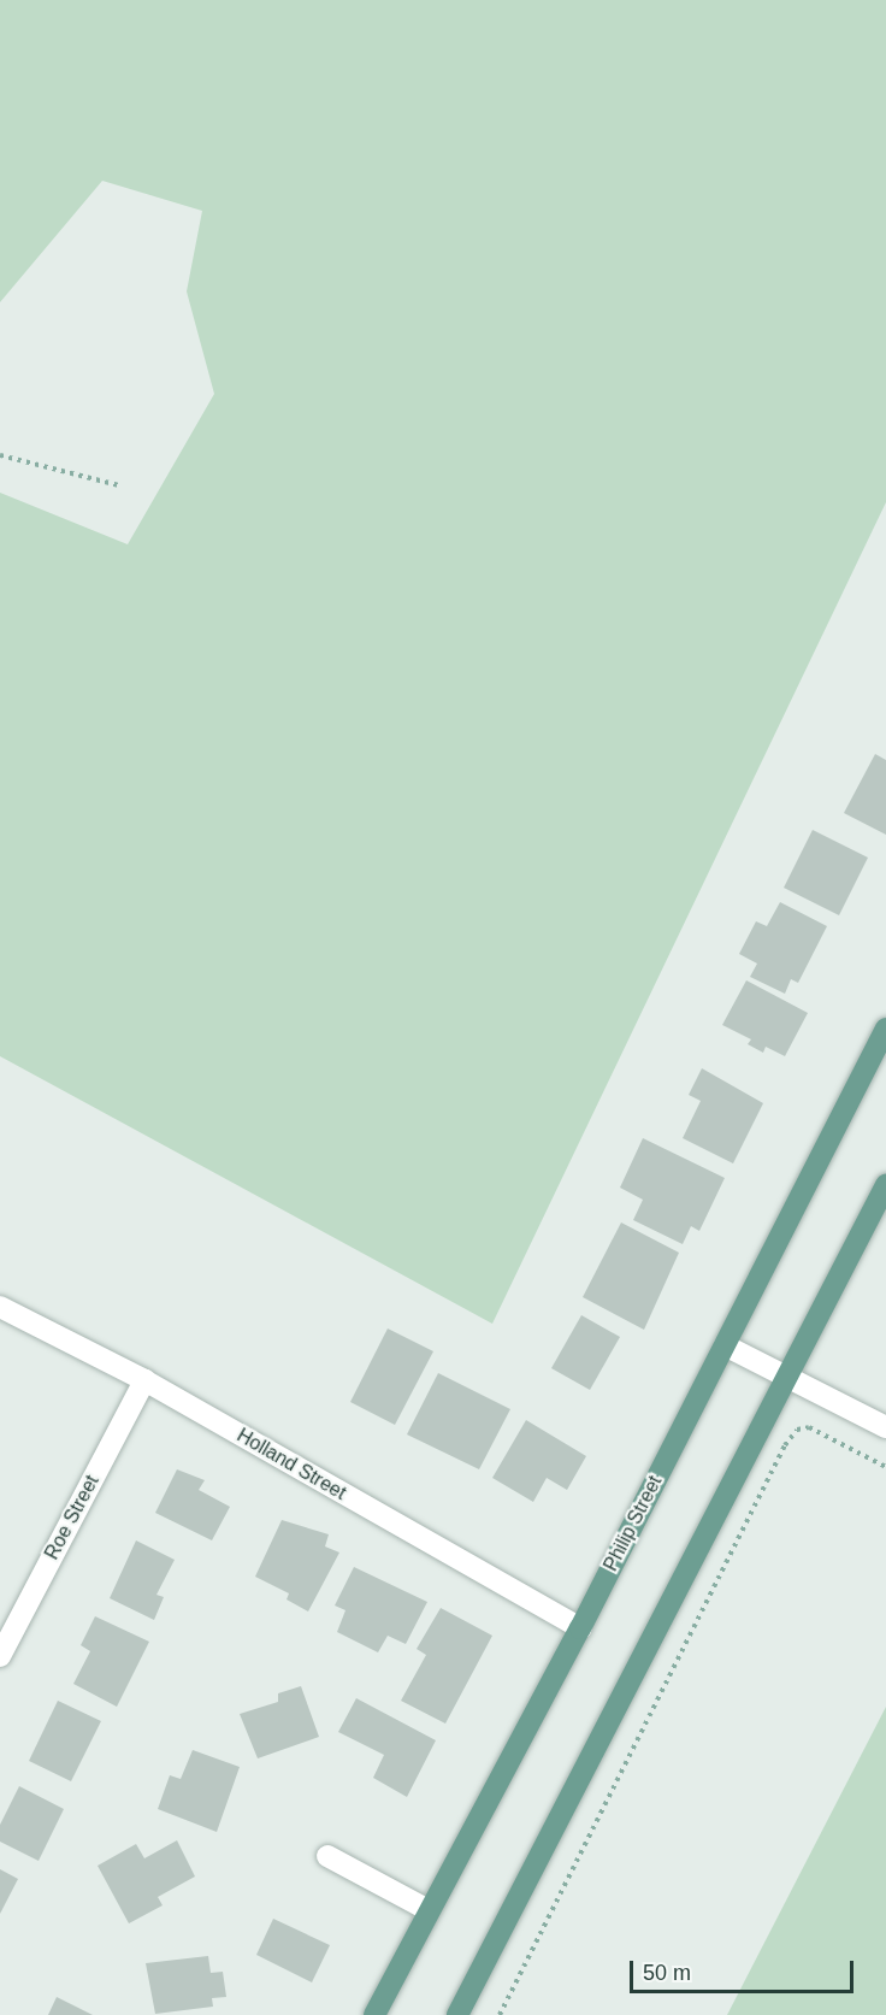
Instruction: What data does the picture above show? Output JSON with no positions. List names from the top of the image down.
{
  "streets": {
    "main road": ["Philip Street"],
    "street": ["Holland Street", "Roe Street"]
  },
  "crossings": [
    ["Holland Street", "Roe Street"],
    ["Holland Street", "Philip Street"]
  ],
  "scale_bar": "50 m"
}
